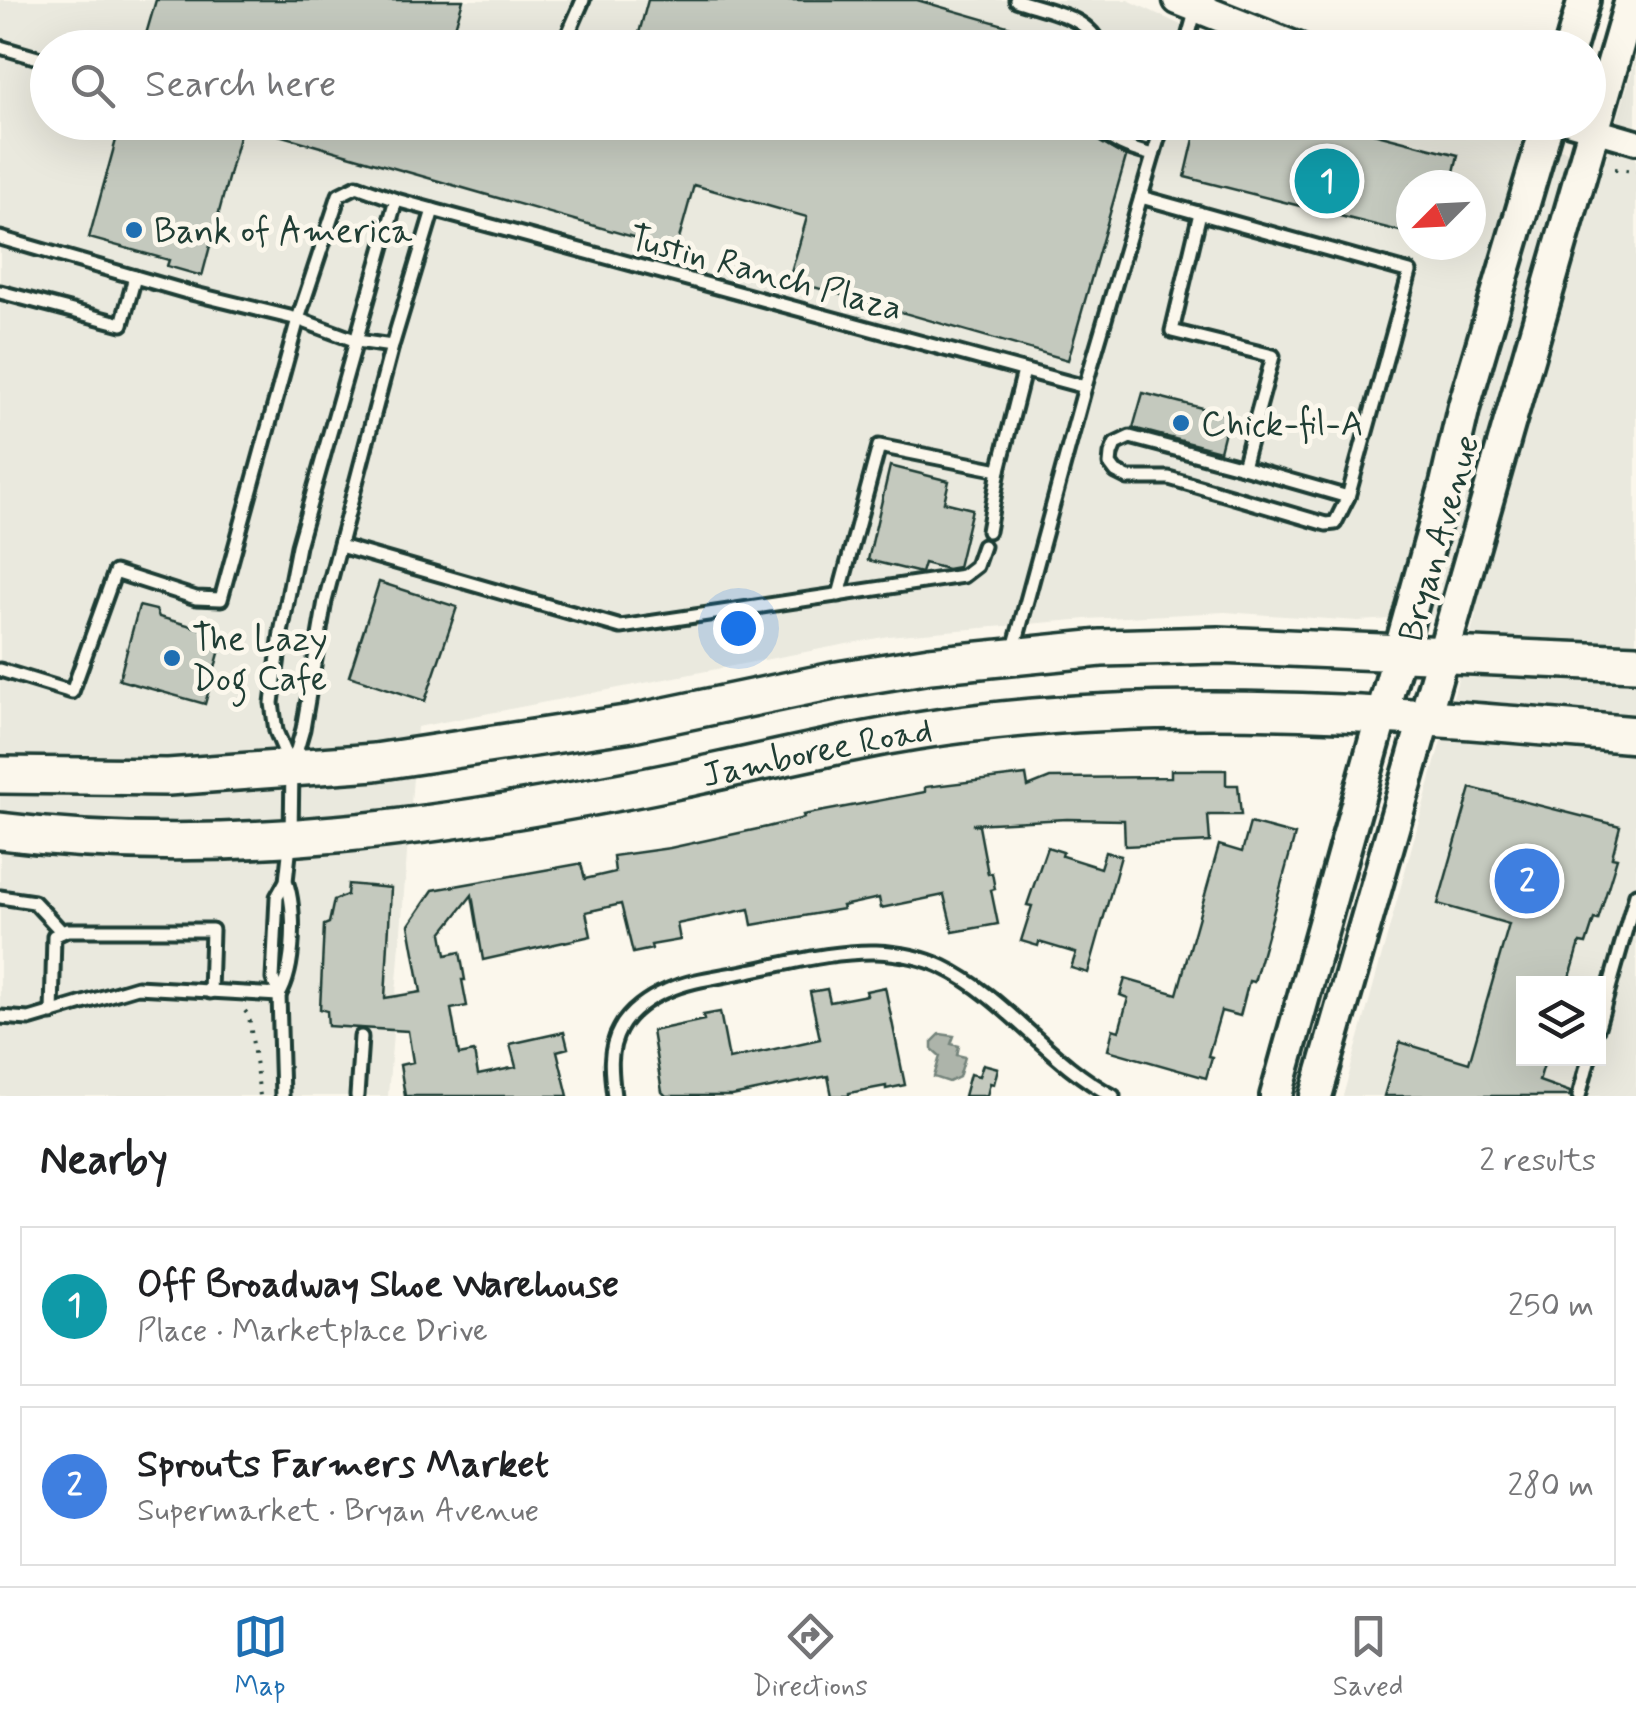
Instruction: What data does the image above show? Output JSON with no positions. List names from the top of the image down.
{
  "streets": {
    "main road": ["Bryan Avenue", "Jamboree Road"],
    "lane": ["Tustin Ranch Plaza"]
  },
  "crossings": [
    ["Bryan Avenue", "Jamboree Road"]
  ],
  "places": ["Bank of America", "Chick-fil-A", "The Lazy Dog Cafe"],
  "north": "bottom left",
  "page": {
    "search": "Search here",
    "pins": ["1", "2"],
    "heading": ["Nearby", "2 results"],
    "list": [
      {
        "mark": "1",
        "name": "Off Broadway Shoe Warehouse",
        "note": "Place · Marketplace Drive",
        "value": "250 m"
      },
      {
        "mark": "2",
        "name": "Sprouts Farmers Market",
        "note": "Supermarket · Bryan Avenue",
        "value": "280 m"
      }
    ],
    "nav": ["Map", "Directions", "Saved"]
  }
}
